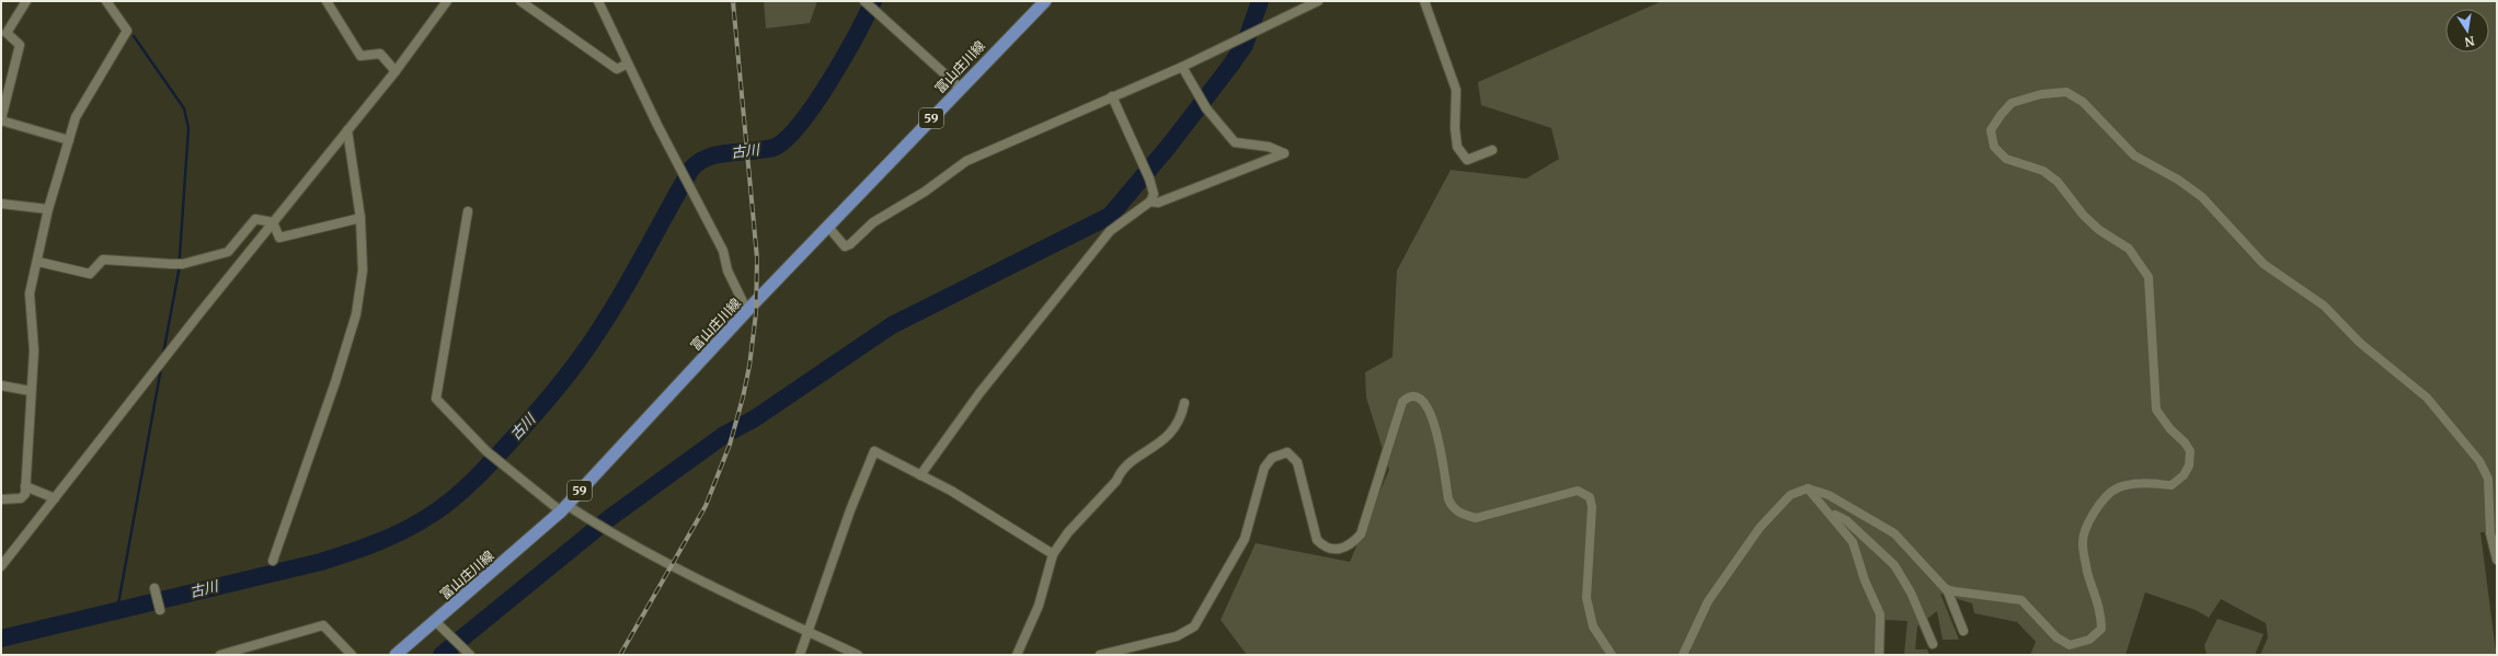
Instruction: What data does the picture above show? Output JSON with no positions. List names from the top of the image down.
{
  "streets": {
    "main road": ["富山庄川線", "59"]
  },
  "water": ["古川"],
  "north": "bottom"
}
